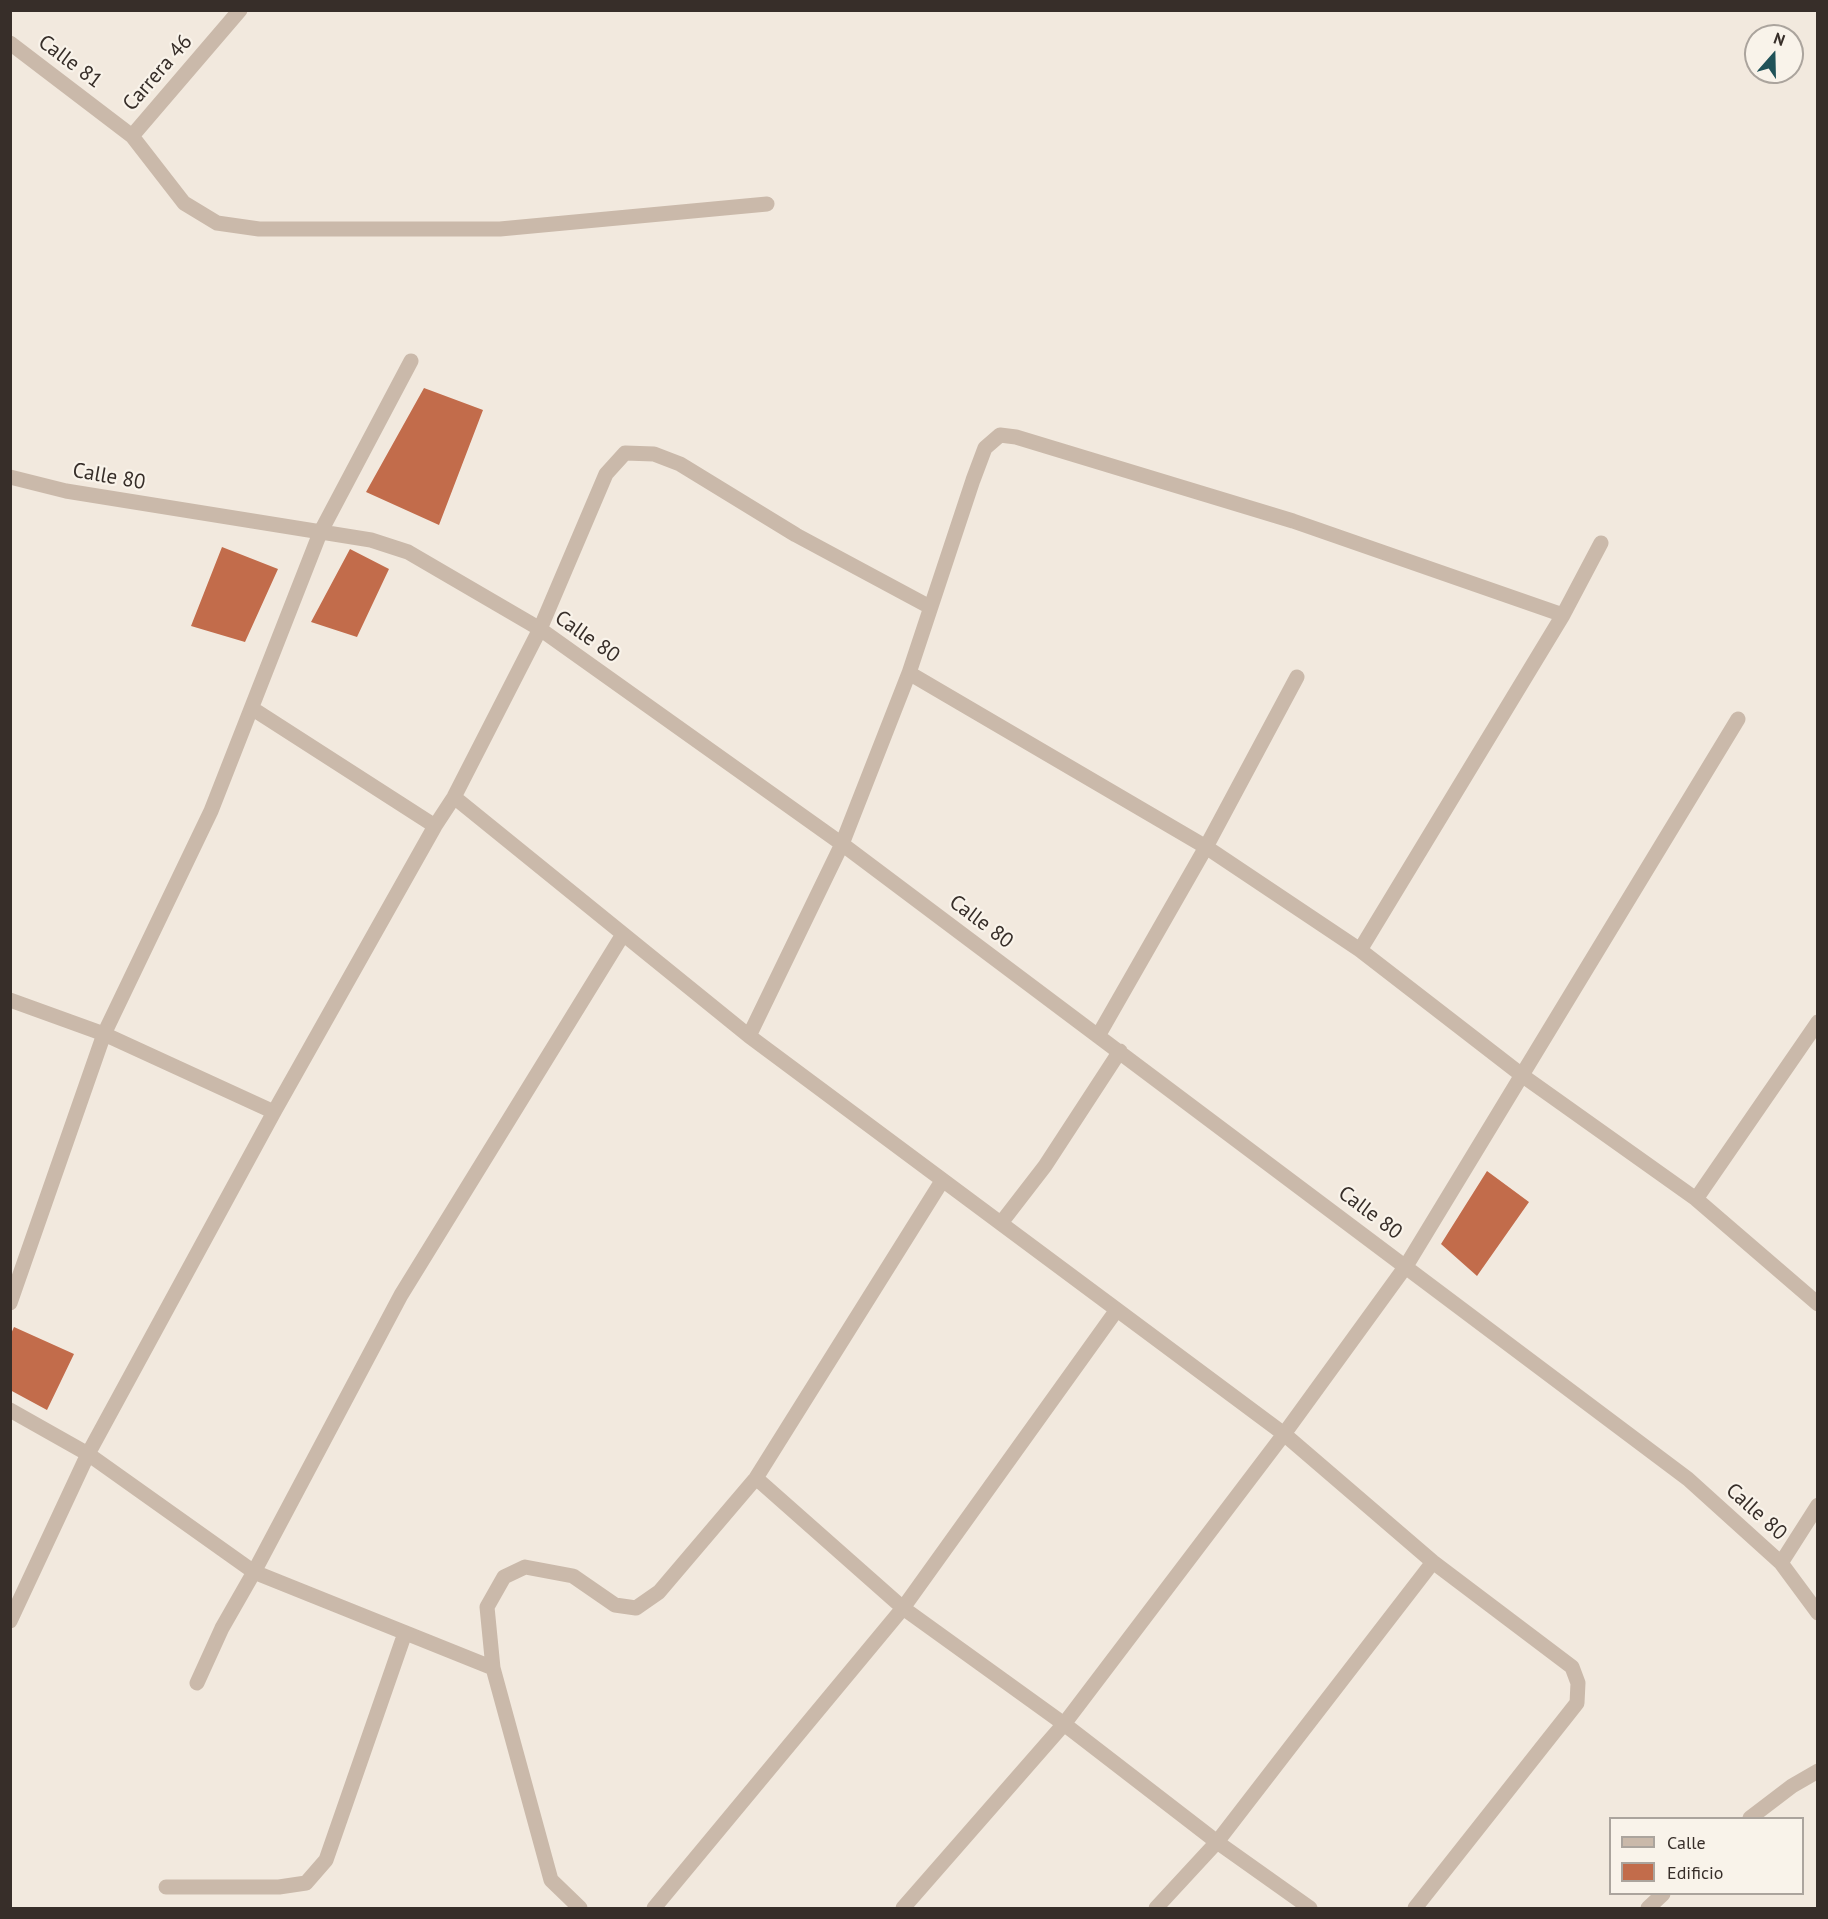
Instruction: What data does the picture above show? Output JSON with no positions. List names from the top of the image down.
{
  "streets": {
    "street": ["Calle 81", "Carrera 46", "Calle 80"]
  },
  "crossings": [
    ["Calle 81", "Carrera 46"]
  ],
  "legend": ["Calle", "Edificio"],
  "north": "top"
}
